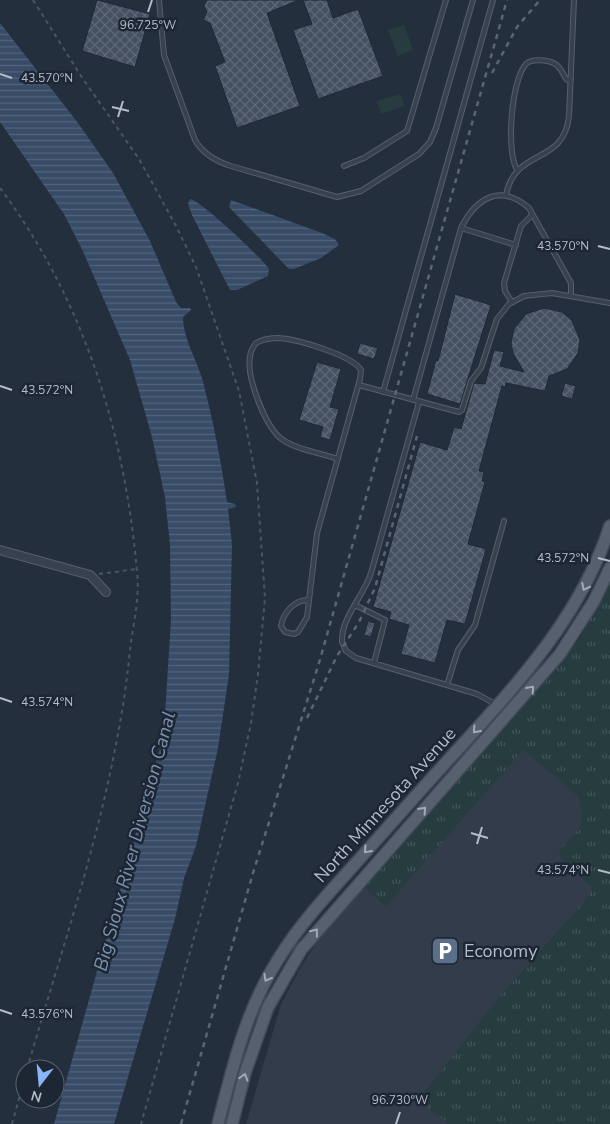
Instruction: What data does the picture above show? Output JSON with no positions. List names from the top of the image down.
{
  "streets": {
    "main road": ["North Minnesota Avenue"]
  },
  "water": ["Big Sioux River Diversion Canal"],
  "places": {
    "parking": ["Economy"]
  },
  "north": "bottom",
  "coordinates": [
    "96.725°W",
    "43.570°N",
    "43.572°N",
    "43.574°N",
    "43.576°N",
    "96.730°W"
  ]
}
